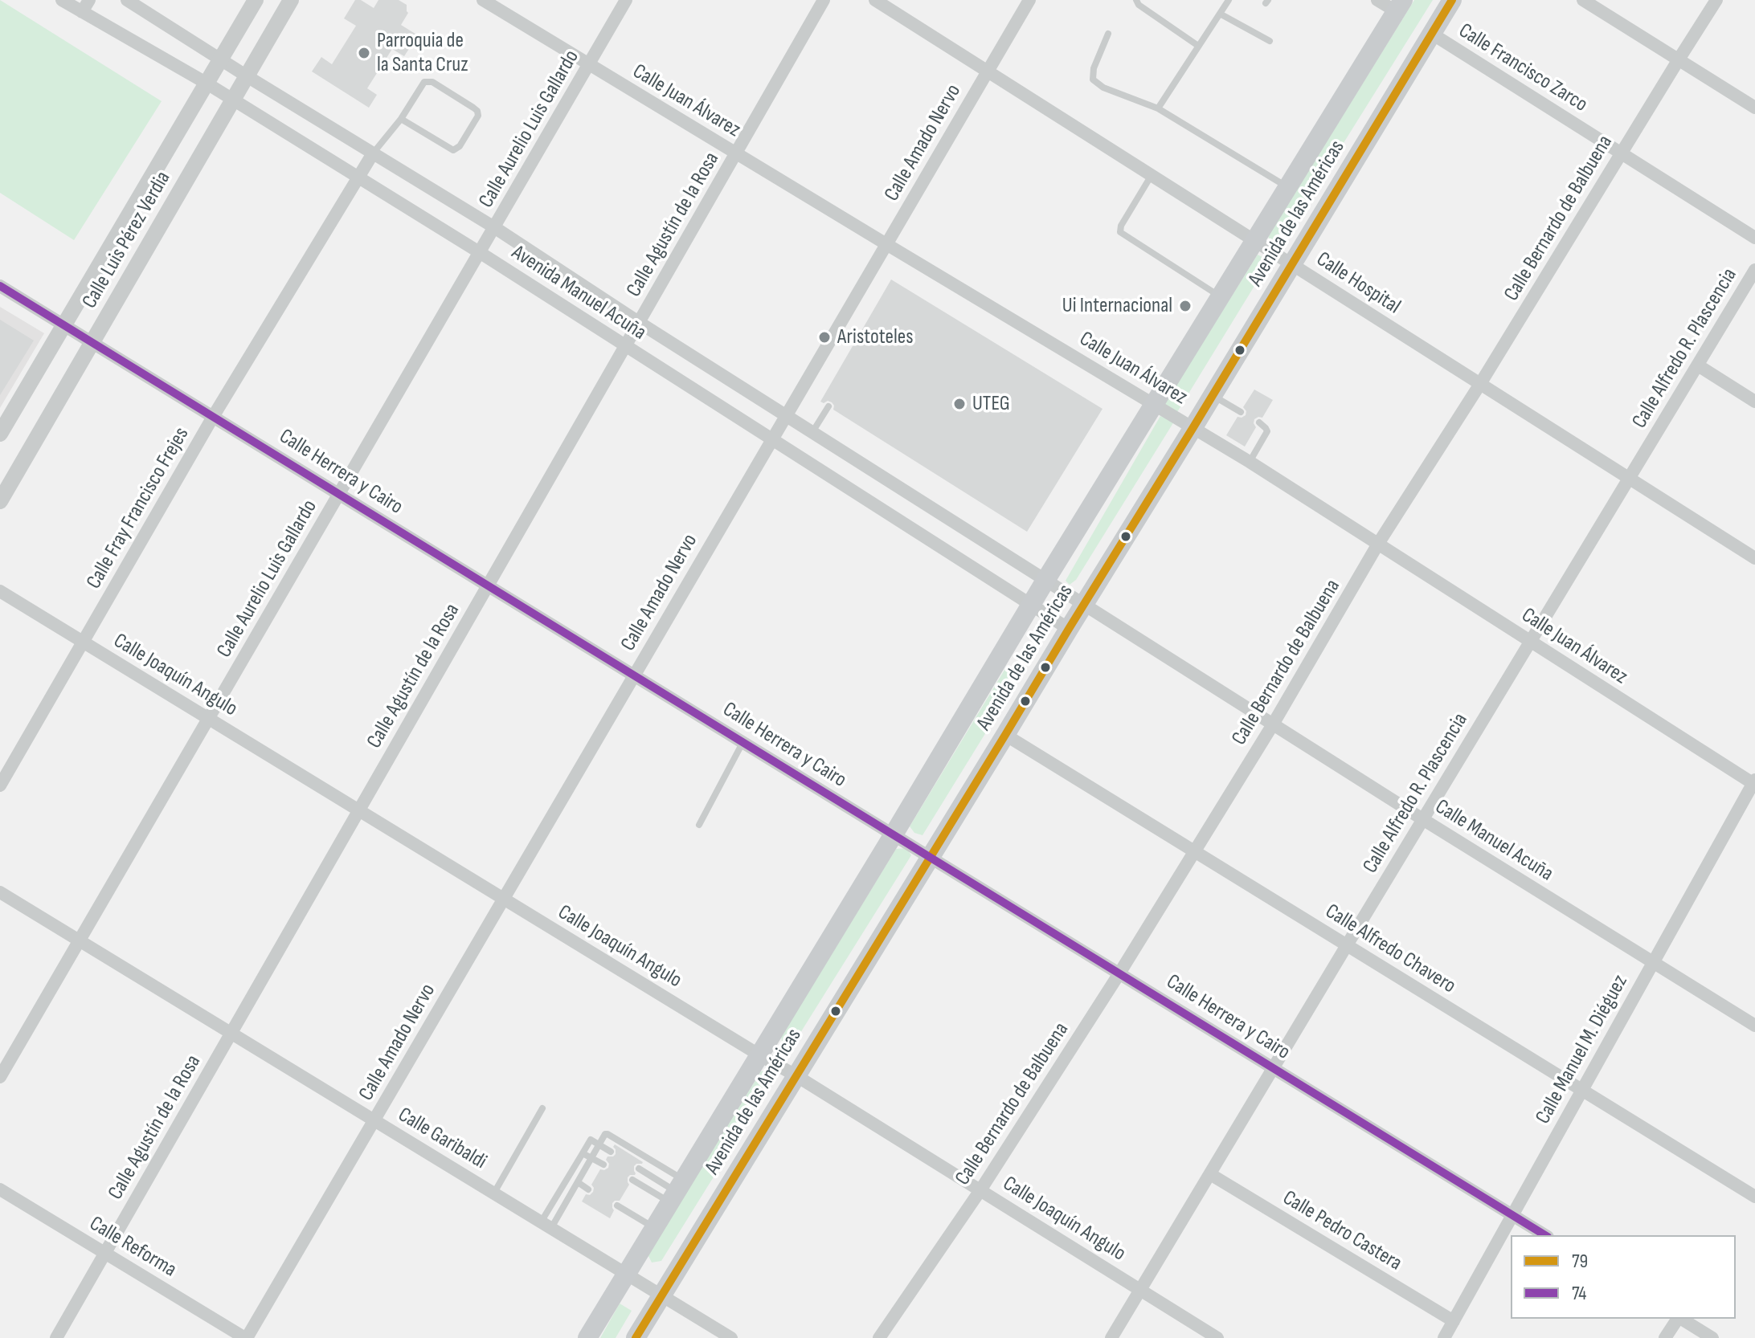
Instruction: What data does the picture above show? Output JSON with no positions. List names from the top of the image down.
{
  "streets": {
    "main road": ["Avenida de las Américas"],
    "street": [
      "Calle Francisco Zarco",
      "Calle Juan Álvarez",
      "Calle Aurelio Luis Gallardo",
      "Calle Amado Nervo",
      "Calle Bernardo de Balbuena",
      "Calle Agustín de la Rosa",
      "Calle Luis Pérez Verdia",
      "Calle Hospital",
      "Avenida Manuel Acuña",
      "Calle Alfredo R. Plascencia",
      "Calle Herrera y Cairo",
      "Calle Fray Francisco Frejes",
      "Calle Joaquín Angulo",
      "Calle Manuel Acuña",
      "Calle Alfredo Chavero",
      "Calle Manuel M. Diéguez",
      "Calle Garibaldi",
      "Calle Pedro Castera",
      "Calle Reforma"
    ]
  },
  "crossings": [
    ["Calle Francisco Zarco", "Avenida de las Américas"],
    ["Calle Francisco Zarco", "Calle Bernardo de Balbuena"],
    ["Calle Juan Álvarez", "Calle Aurelio Luis Gallardo"],
    ["Calle Juan Álvarez", "Calle Amado Nervo"],
    ["Calle Juan Álvarez", "Avenida de las Américas"],
    ["Calle Juan Álvarez", "Calle Bernardo de Balbuena"],
    ["Calle Juan Álvarez", "Calle Agustín de la Rosa"],
    ["Calle Juan Álvarez", "Calle Alfredo R. Plascencia"],
    ["Calle Juan Álvarez", "Calle Manuel M. Diéguez"],
    ["Calle Aurelio Luis Gallardo", "Avenida Manuel Acuña"],
    ["Calle Aurelio Luis Gallardo", "Calle Herrera y Cairo"],
    ["Calle Aurelio Luis Gallardo", "Calle Joaquín Angulo"],
    ["Calle Aurelio Luis Gallardo", "Calle Garibaldi"],
    ["Calle Amado Nervo", "Calle Hospital"],
    ["Calle Amado Nervo", "Avenida Manuel Acuña"],
    ["Calle Amado Nervo", "Calle Herrera y Cairo"],
    ["Calle Amado Nervo", "Calle Joaquín Angulo"],
    ["Calle Amado Nervo", "Calle Garibaldi"],
    ["Calle Amado Nervo", "Calle Reforma"],
    ["Avenida de las Américas", "Calle Hospital"],
    ["Avenida de las Américas", "Avenida Manuel Acuña"],
    ["Avenida de las Américas", "Calle Herrera y Cairo"],
    ["Avenida de las Américas", "Calle Joaquín Angulo"],
    ["Avenida de las Américas", "Calle Manuel Acuña"],
    ["Avenida de las Américas", "Calle Alfredo Chavero"],
    ["Avenida de las Américas", "Calle Garibaldi"],
    ["Calle Bernardo de Balbuena", "Calle Hospital"],
    ["Calle Bernardo de Balbuena", "Calle Herrera y Cairo"],
    ["Calle Bernardo de Balbuena", "Calle Joaquín Angulo"],
    ["Calle Bernardo de Balbuena", "Calle Manuel Acuña"],
    ["Calle Bernardo de Balbuena", "Calle Alfredo Chavero"],
    ["Calle Agustín de la Rosa", "Avenida Manuel Acuña"],
    ["Calle Agustín de la Rosa", "Calle Herrera y Cairo"],
    ["Calle Agustín de la Rosa", "Calle Joaquín Angulo"],
    ["Calle Agustín de la Rosa", "Calle Garibaldi"],
    ["Calle Agustín de la Rosa", "Calle Reforma"],
    ["Calle Luis Pérez Verdia", "Avenida Manuel Acuña"],
    ["Calle Luis Pérez Verdia", "Calle Herrera y Cairo"],
    ["Calle Hospital", "Calle Alfredo R. Plascencia"],
    ["Avenida Manuel Acuña", "Calle Fray Francisco Frejes"],
    ["Avenida Manuel Acuña", "Calle Manuel Acuña"],
    ["Calle Alfredo R. Plascencia", "Calle Herrera y Cairo"],
    ["Calle Alfredo R. Plascencia", "Calle Joaquín Angulo"],
    ["Calle Alfredo R. Plascencia", "Calle Manuel Acuña"],
    ["Calle Alfredo R. Plascencia", "Calle Alfredo Chavero"],
    ["Calle Alfredo R. Plascencia", "Calle Pedro Castera"],
    ["Calle Herrera y Cairo", "Calle Fray Francisco Frejes"],
    ["Calle Herrera y Cairo", "Calle Manuel M. Diéguez"],
    ["Calle Fray Francisco Frejes", "Calle Joaquín Angulo"],
    ["Calle Manuel Acuña", "Calle Manuel M. Diéguez"],
    ["Calle Alfredo Chavero", "Calle Manuel M. Diéguez"],
    ["Calle Manuel M. Diéguez", "Calle Pedro Castera"]
  ],
  "places": [
    "Parroquia de la Santa Cruz",
    "Ui Internacional",
    "Aristoteles",
    "UTEG"
  ],
  "lines": ["transit line 79", "transit line 74"],
  "legend": ["79", "74"]
}
